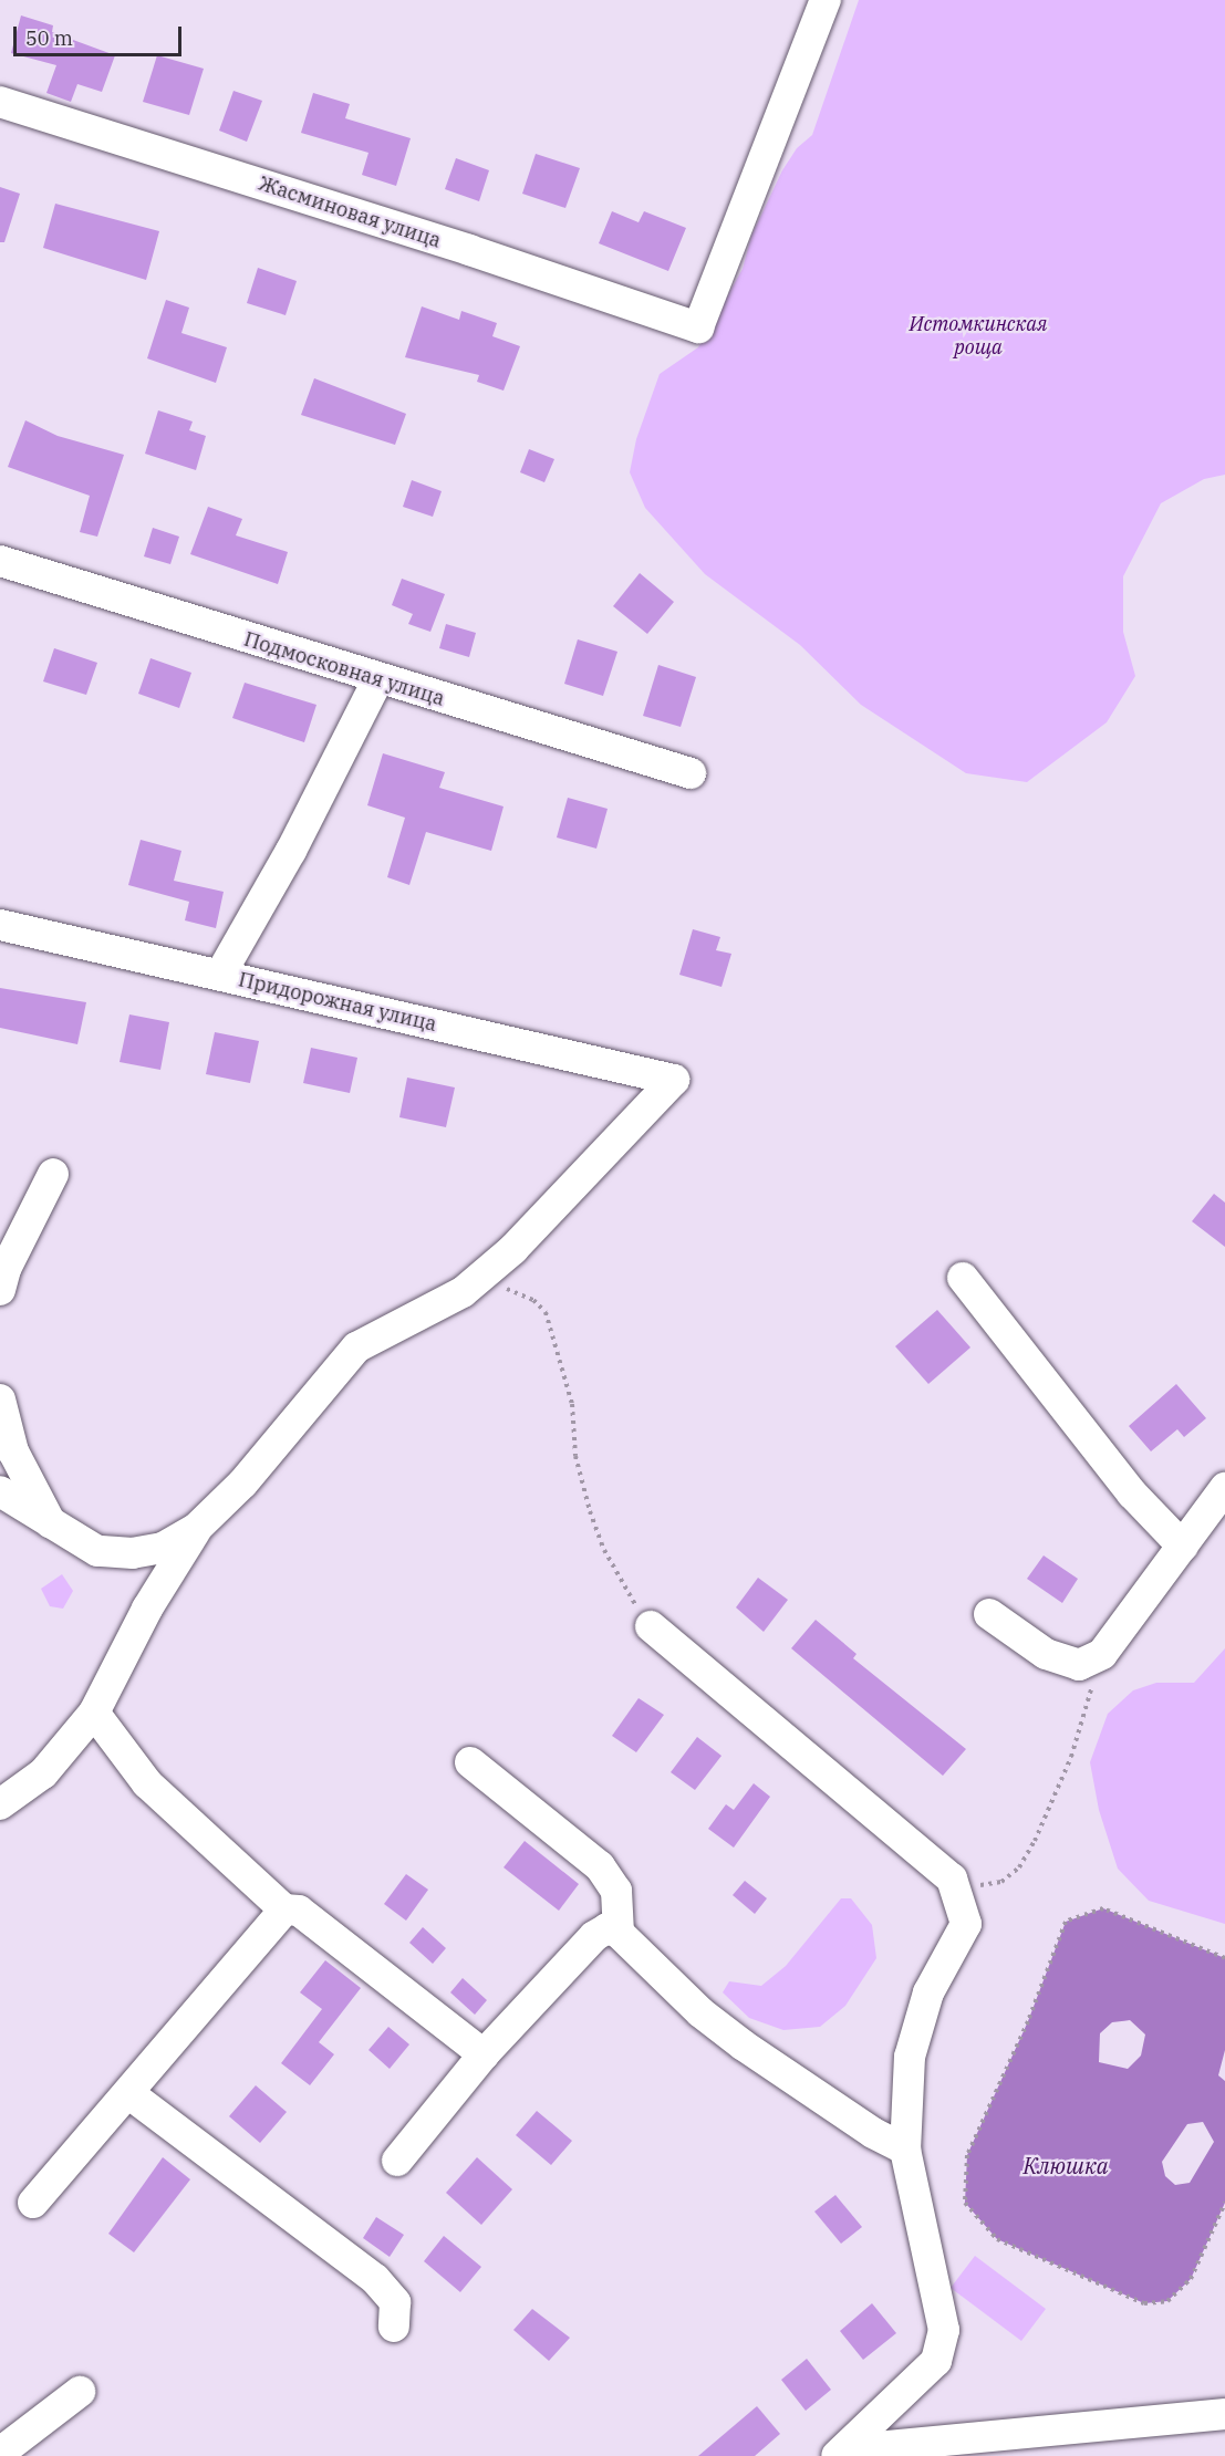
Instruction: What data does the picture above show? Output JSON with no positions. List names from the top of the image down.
{
  "streets": {
    "street": ["Жасминовая улица", "Подмосковная улица", "Придорожная улица"]
  },
  "water": ["Клюшка"],
  "parks": ["Истомкинская роща"],
  "scale_bar": "50 m"
}
